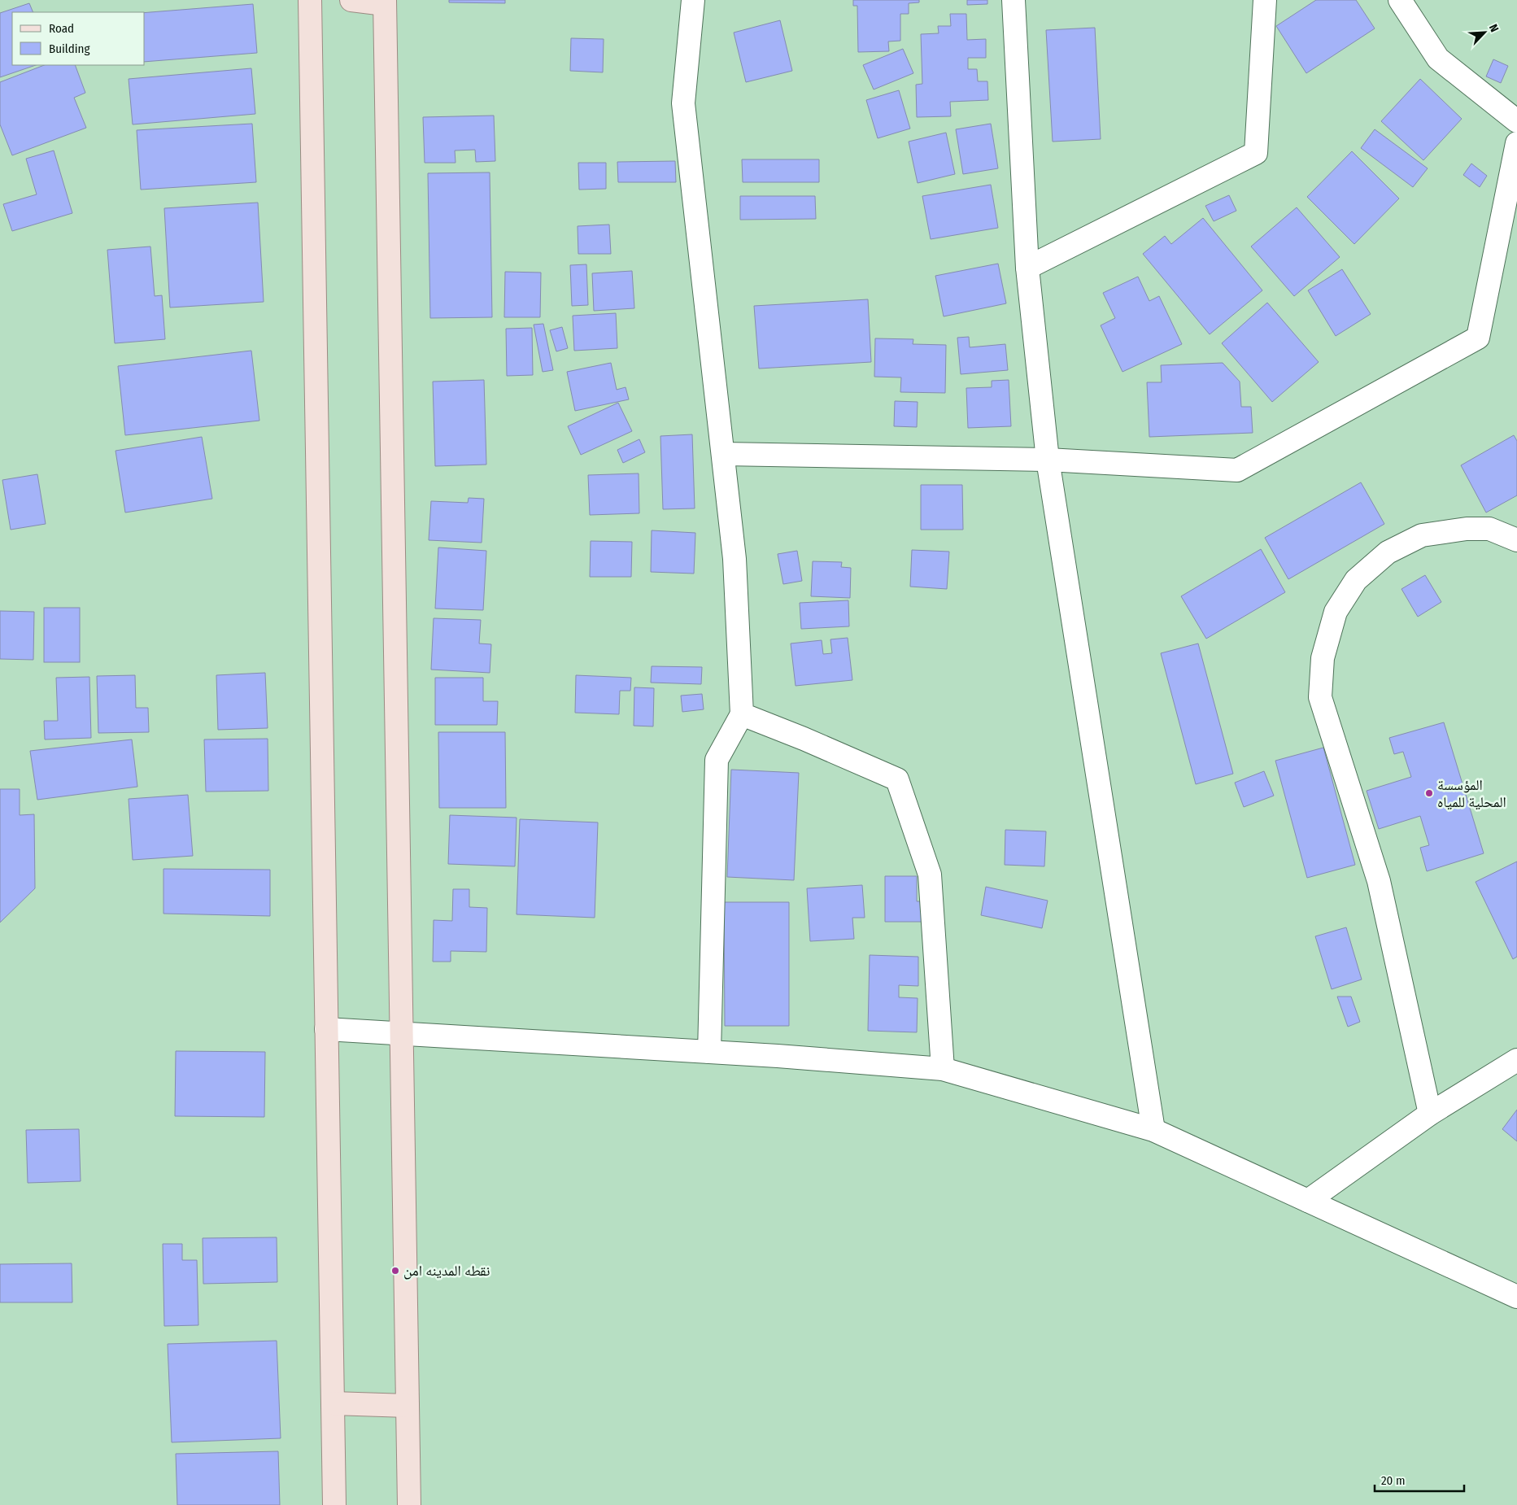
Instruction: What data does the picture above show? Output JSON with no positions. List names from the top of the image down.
{
  "places": ["المؤسسة المحلية للمياه", "نقطه المدينه امن"],
  "legend": ["Road", "Building"],
  "scale_bar": "20 m",
  "north": "top right"
}
